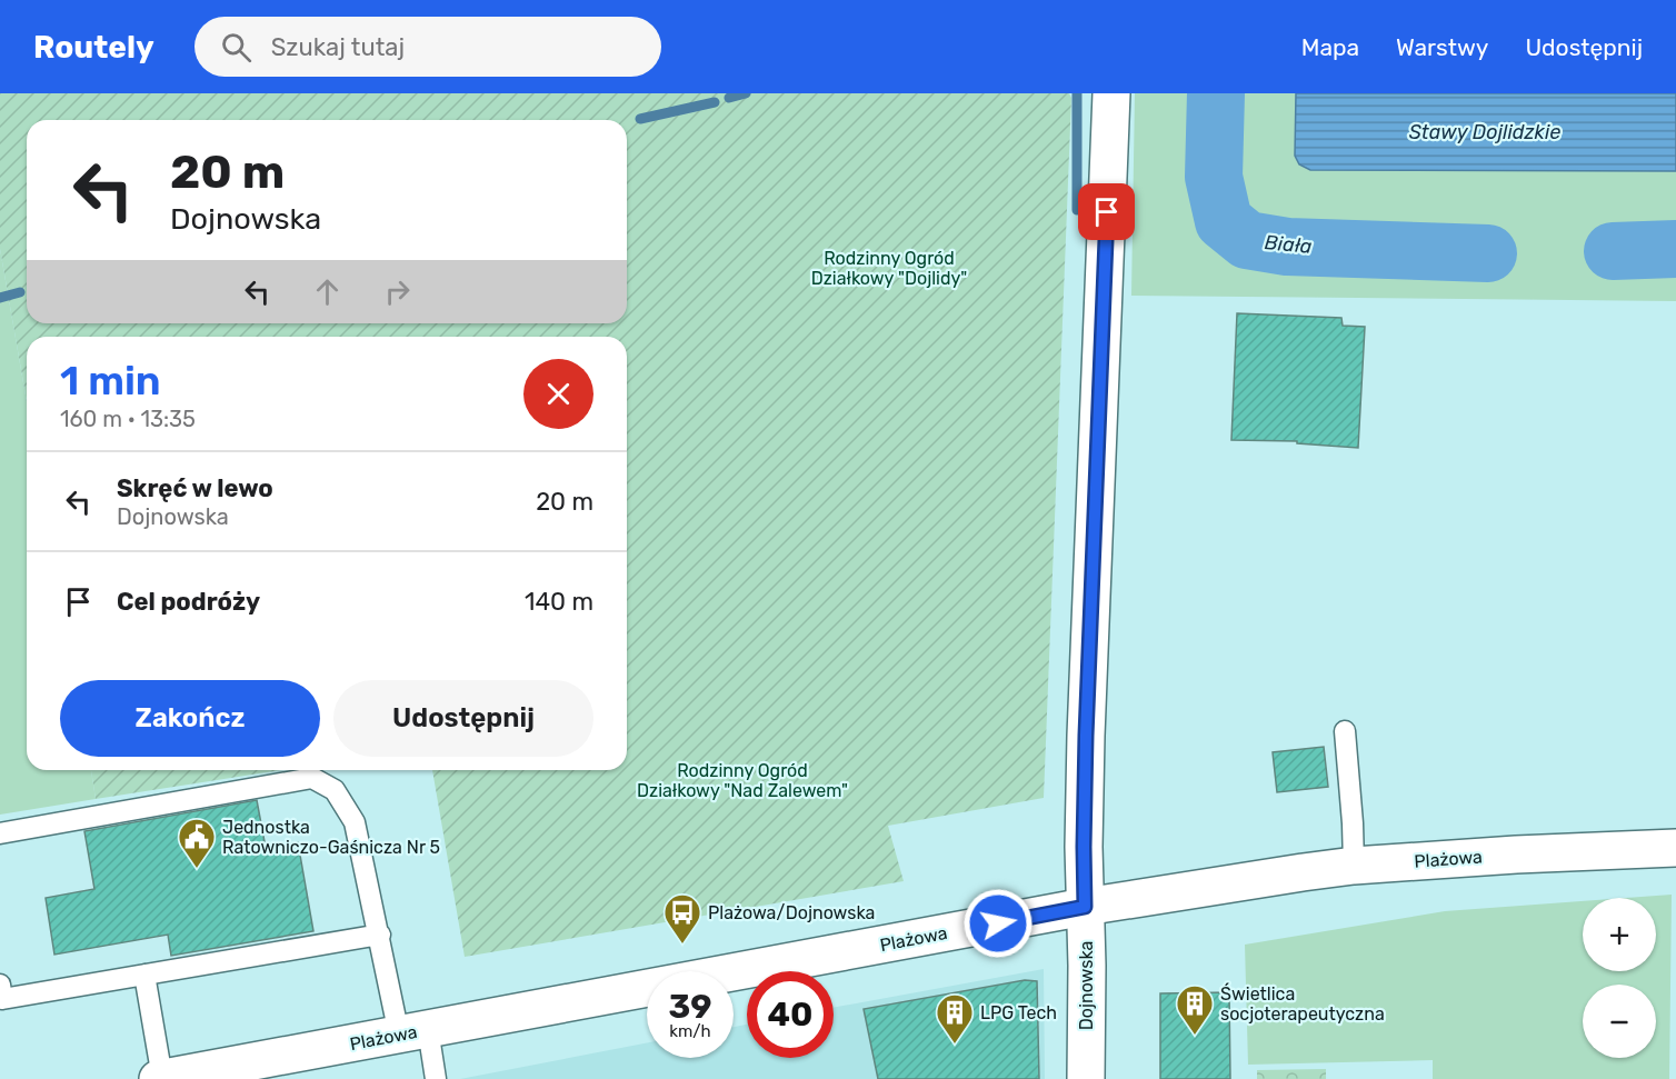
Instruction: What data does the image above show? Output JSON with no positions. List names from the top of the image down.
{
  "streets": {
    "street": ["Plażowa", "Dojnowska"]
  },
  "crossings": [
    ["Plażowa", "Dojnowska"]
  ],
  "water": ["Stawy Dojlidzkie", "Biała"],
  "parks": ["Rodzinny Ogród Działkowy \"Dojlidy\"", "Rodzinny Ogród Działkowy \"Nad Zalewem\""],
  "places": {
    "public building": ["Jednostka Ratowniczo-Gaśnicza Nr 5"],
    "bus stop": ["Plażowa/Dojnowska"],
    "building": ["Świetlica socjoterapeutyczna", "LPG Tech"]
  },
  "page": {
    "header": "Routely",
    "search": "Szukaj tutaj",
    "nav": ["Mapa", "Warstwy", "Udostępnij"],
    "turn": ["20 m", "Dojnowska"],
    "heading": ["1 min", "160 m · 13:35"],
    "list": [
      {
        "name": "Skręć w lewo",
        "note": "Dojnowska",
        "value": "20 m"
      },
      {
        "name": "Cel podróży",
        "value": "140 m"
      }
    ],
    "buttons": ["Zakończ", "Udostępnij"],
    "map_buttons": ["+", "−"],
    "speed": "39 km/h",
    "limit": "40"
  }
}
